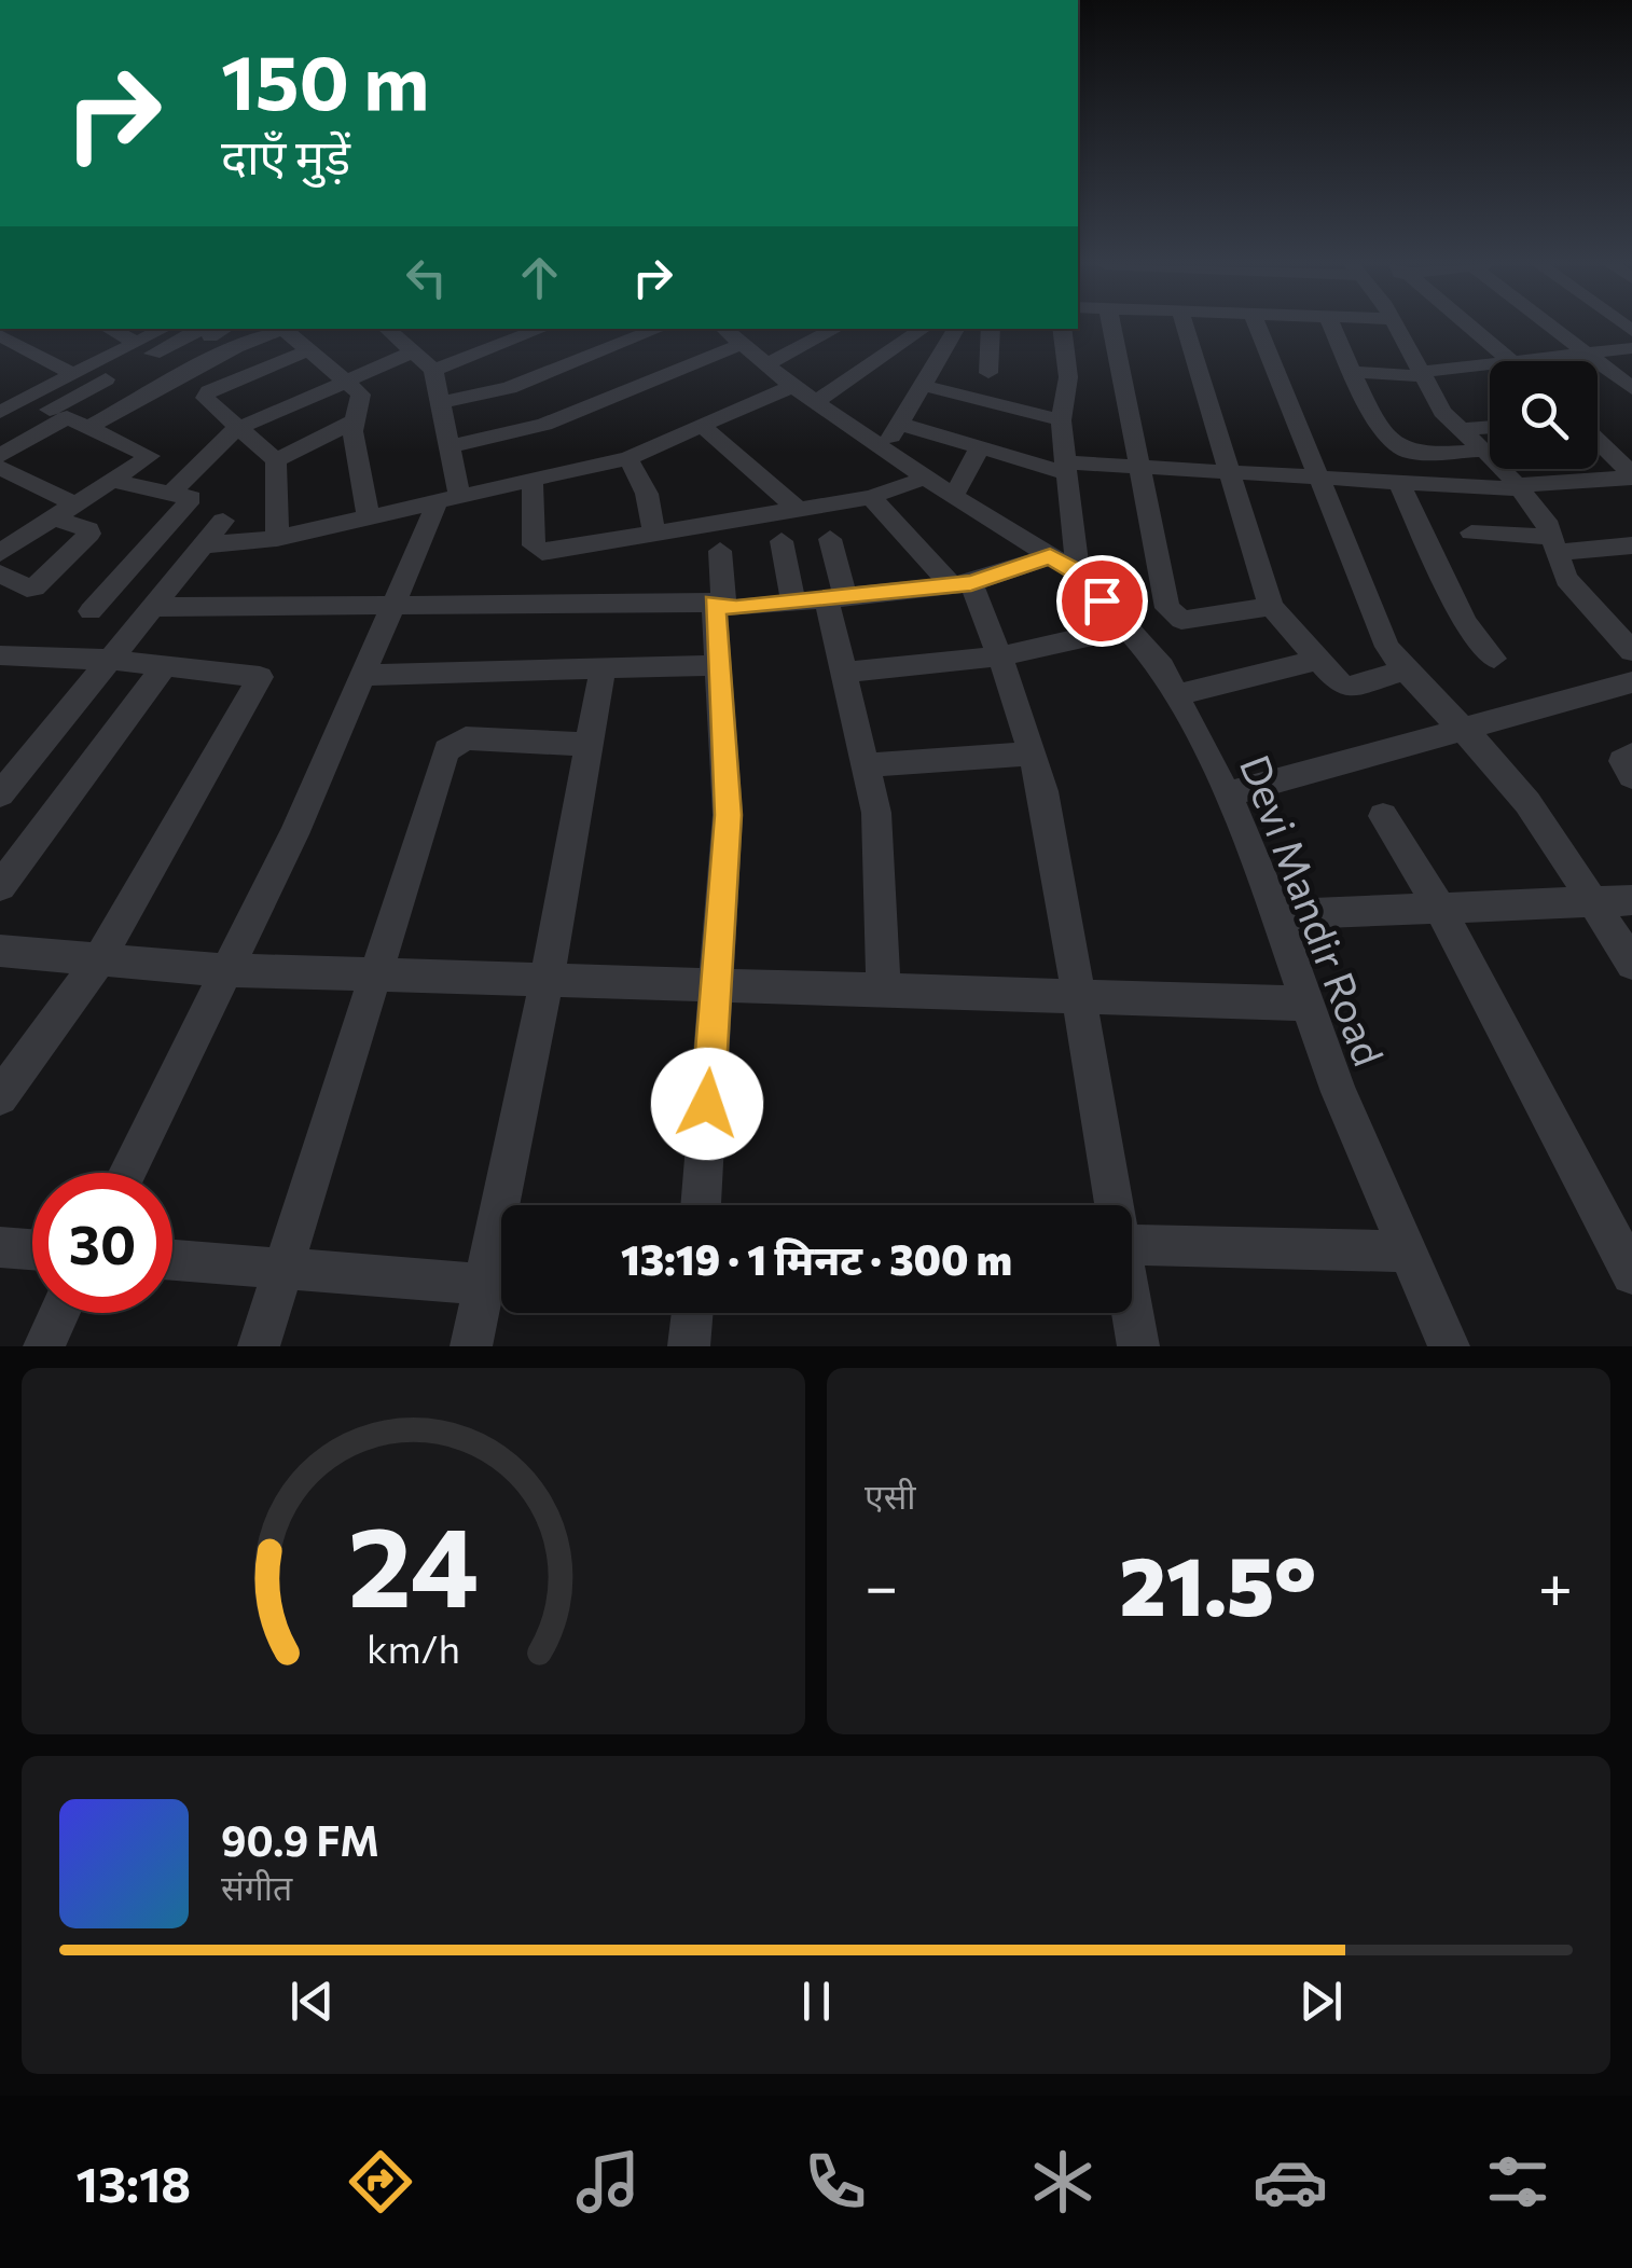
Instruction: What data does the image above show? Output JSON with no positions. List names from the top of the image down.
{
  "streets": {
    "street": ["Devi Mandir Road"]
  },
  "page": {
    "turn": ["150 m", "दाएँ मुड़ें"],
    "limit": "30",
    "trip": "13:19 · 1 मिनट · 300 m",
    "tile": "एसी",
    "heat": ["−", "21.5°", "+"],
    "song": ["90.9 FM", "संगीत"],
    "tabs": "13:18",
    "gauge": ["24", "km/h"]
  }
}
